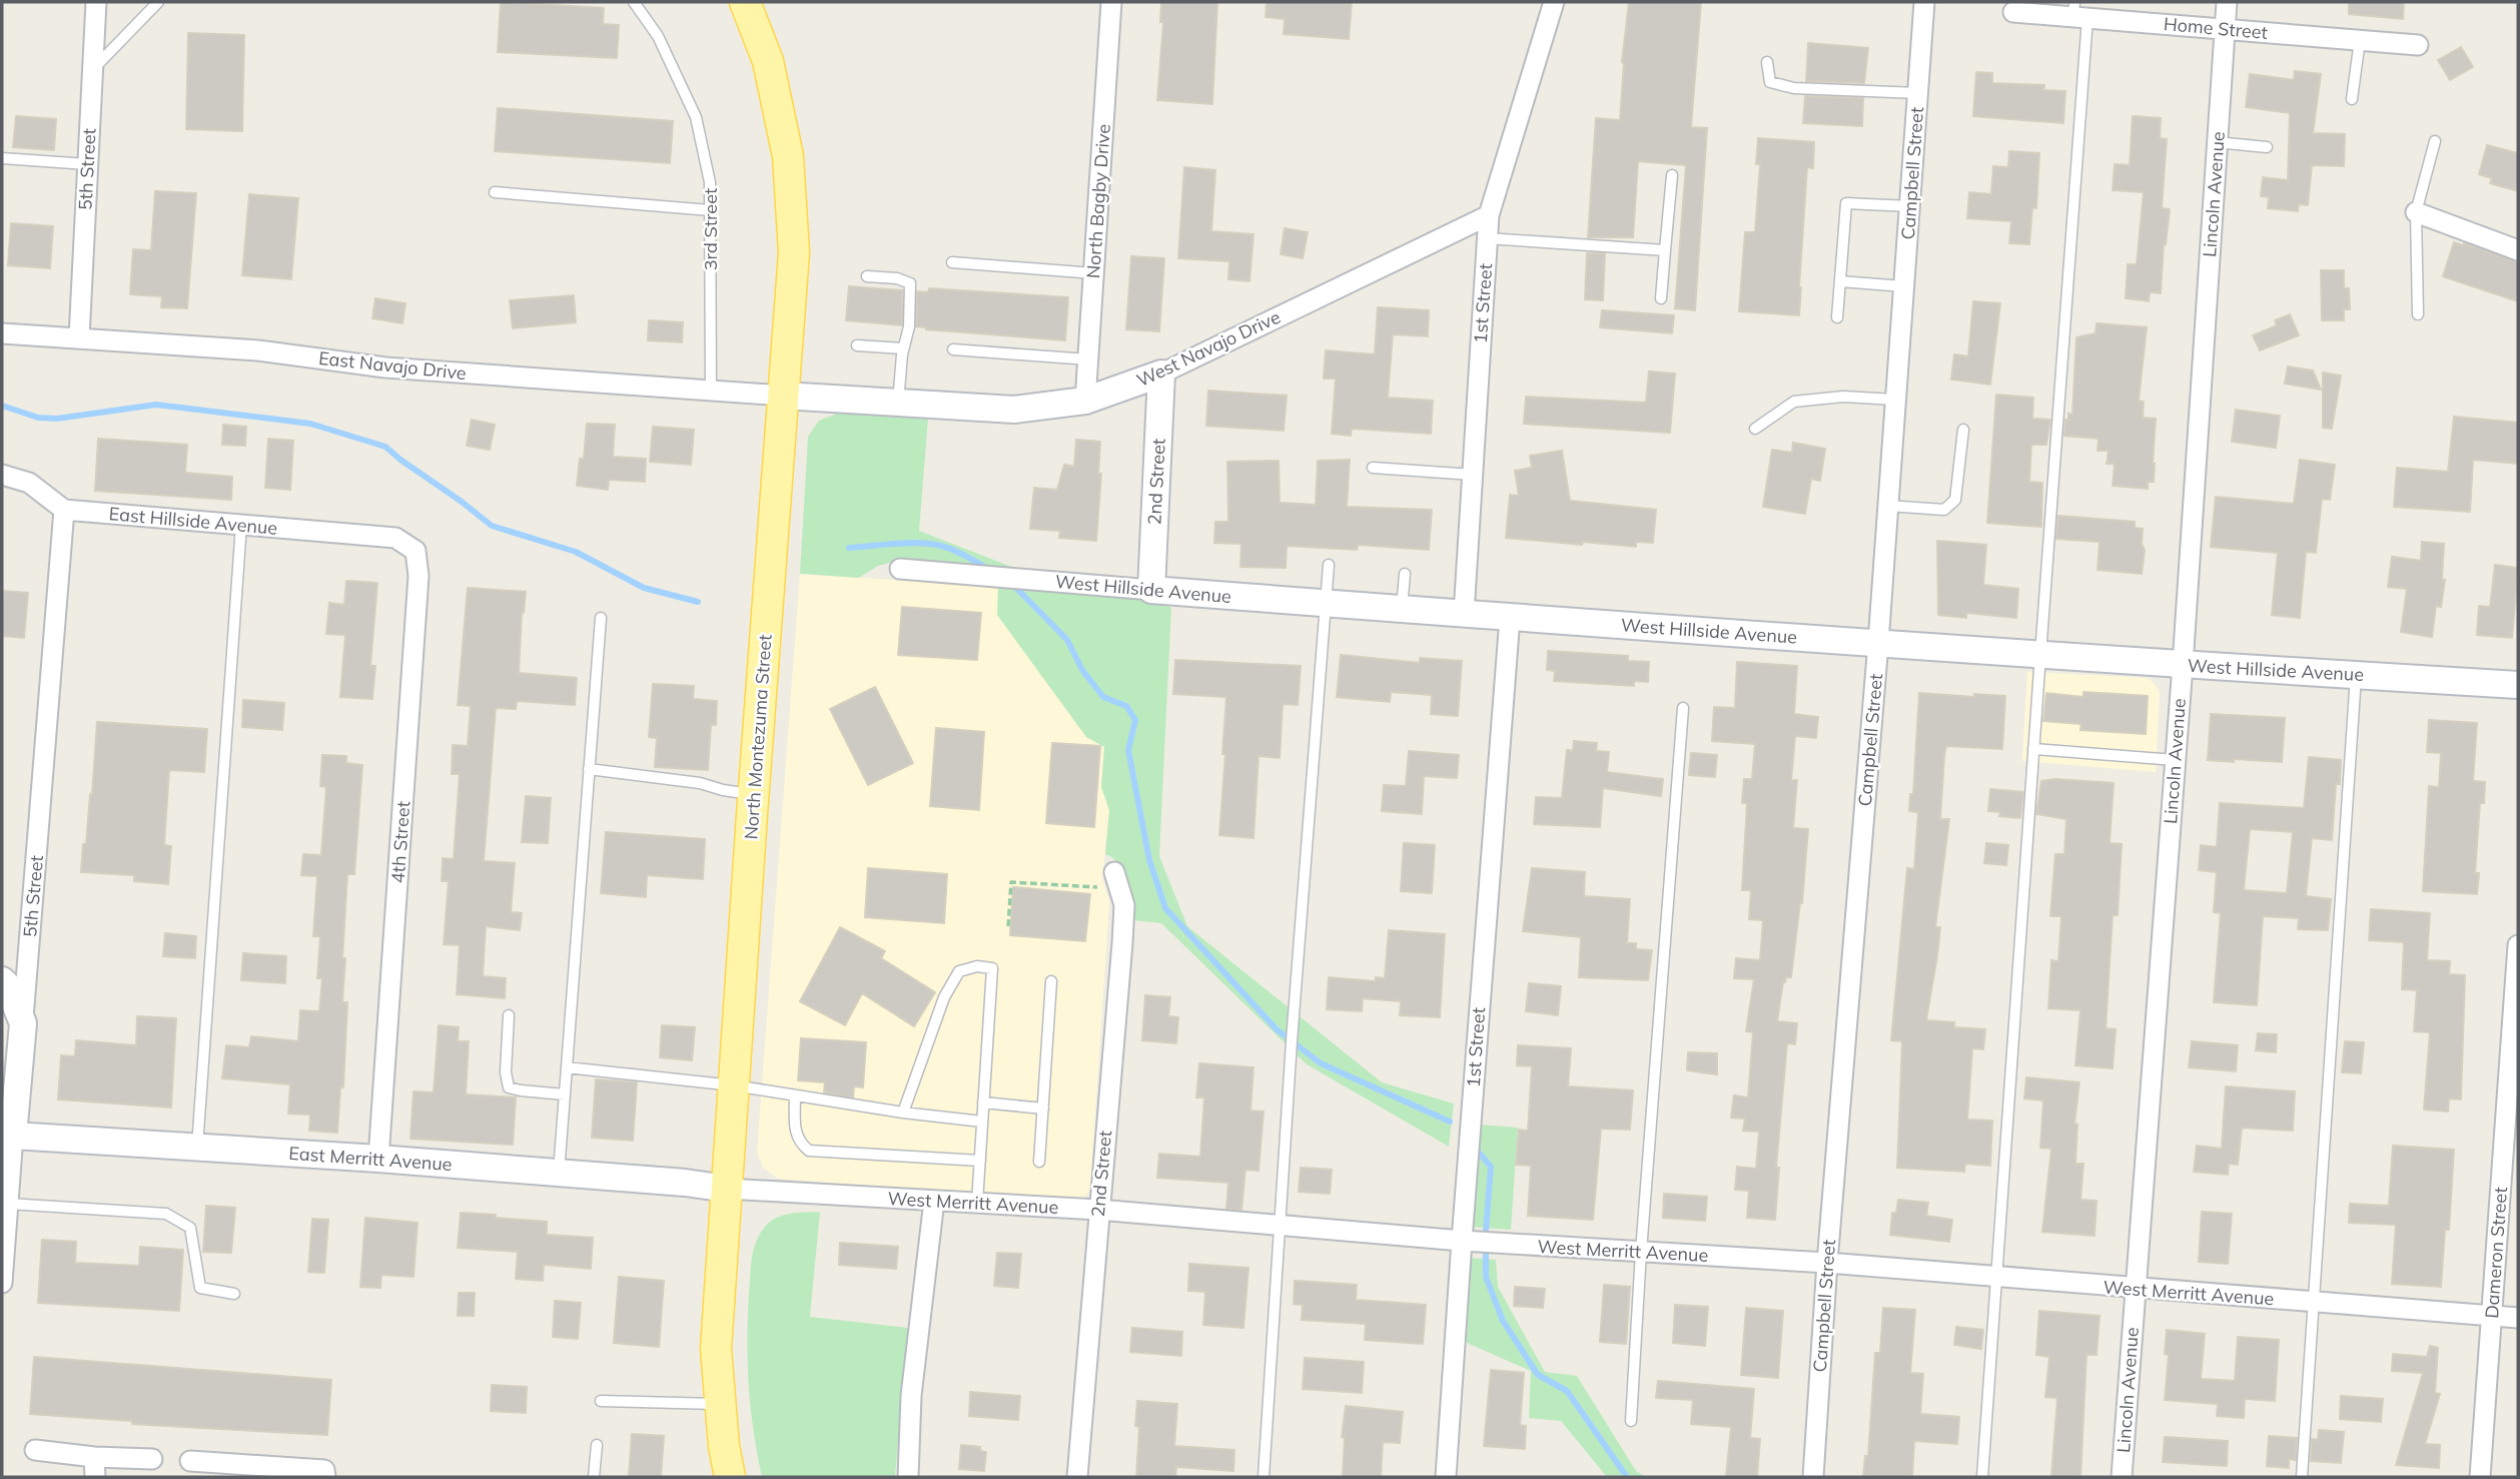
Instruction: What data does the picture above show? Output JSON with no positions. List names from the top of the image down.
{
  "streets": {
    "main road": ["North Montezuma Street"],
    "street": [
      "Home Street",
      "5th Street",
      "Campbell Street",
      "Lincoln Avenue",
      "North Bagby Drive",
      "1st Street",
      "West Navajo Drive",
      "East Navajo Drive",
      "2nd Street",
      "East Hillside Avenue",
      "West Hillside Avenue",
      "4th Street",
      "East Merritt Avenue",
      "West Merritt Avenue",
      "Dameron Street"
    ],
    "lane": ["3rd Street"]
  },
  "crossings": [
    ["Home Street", "Lincoln Avenue"],
    ["5th Street", "East Navajo Drive"],
    ["5th Street", "East Hillside Avenue"],
    ["5th Street", "East Merritt Avenue"],
    ["Campbell Street", "West Hillside Avenue"],
    ["Campbell Street", "West Merritt Avenue"],
    ["Lincoln Avenue", "West Hillside Avenue"],
    ["Lincoln Avenue", "West Merritt Avenue"],
    ["North Bagby Drive", "West Navajo Drive"],
    ["3rd Street", "East Navajo Drive"],
    ["1st Street", "West Navajo Drive"],
    ["1st Street", "West Hillside Avenue"],
    ["1st Street", "West Merritt Avenue"],
    ["West Navajo Drive", "East Navajo Drive"],
    ["West Navajo Drive", "2nd Street"],
    ["West Navajo Drive", "North Montezuma Street"],
    ["East Navajo Drive", "North Montezuma Street"],
    ["2nd Street", "West Hillside Avenue"],
    ["2nd Street", "West Merritt Avenue"],
    ["East Hillside Avenue", "4th Street"],
    ["North Montezuma Street", "East Merritt Avenue"],
    ["North Montezuma Street", "West Merritt Avenue"],
    ["4th Street", "East Merritt Avenue"],
    ["East Merritt Avenue", "West Merritt Avenue"],
    ["West Merritt Avenue", "Dameron Street"]
  ]
}
